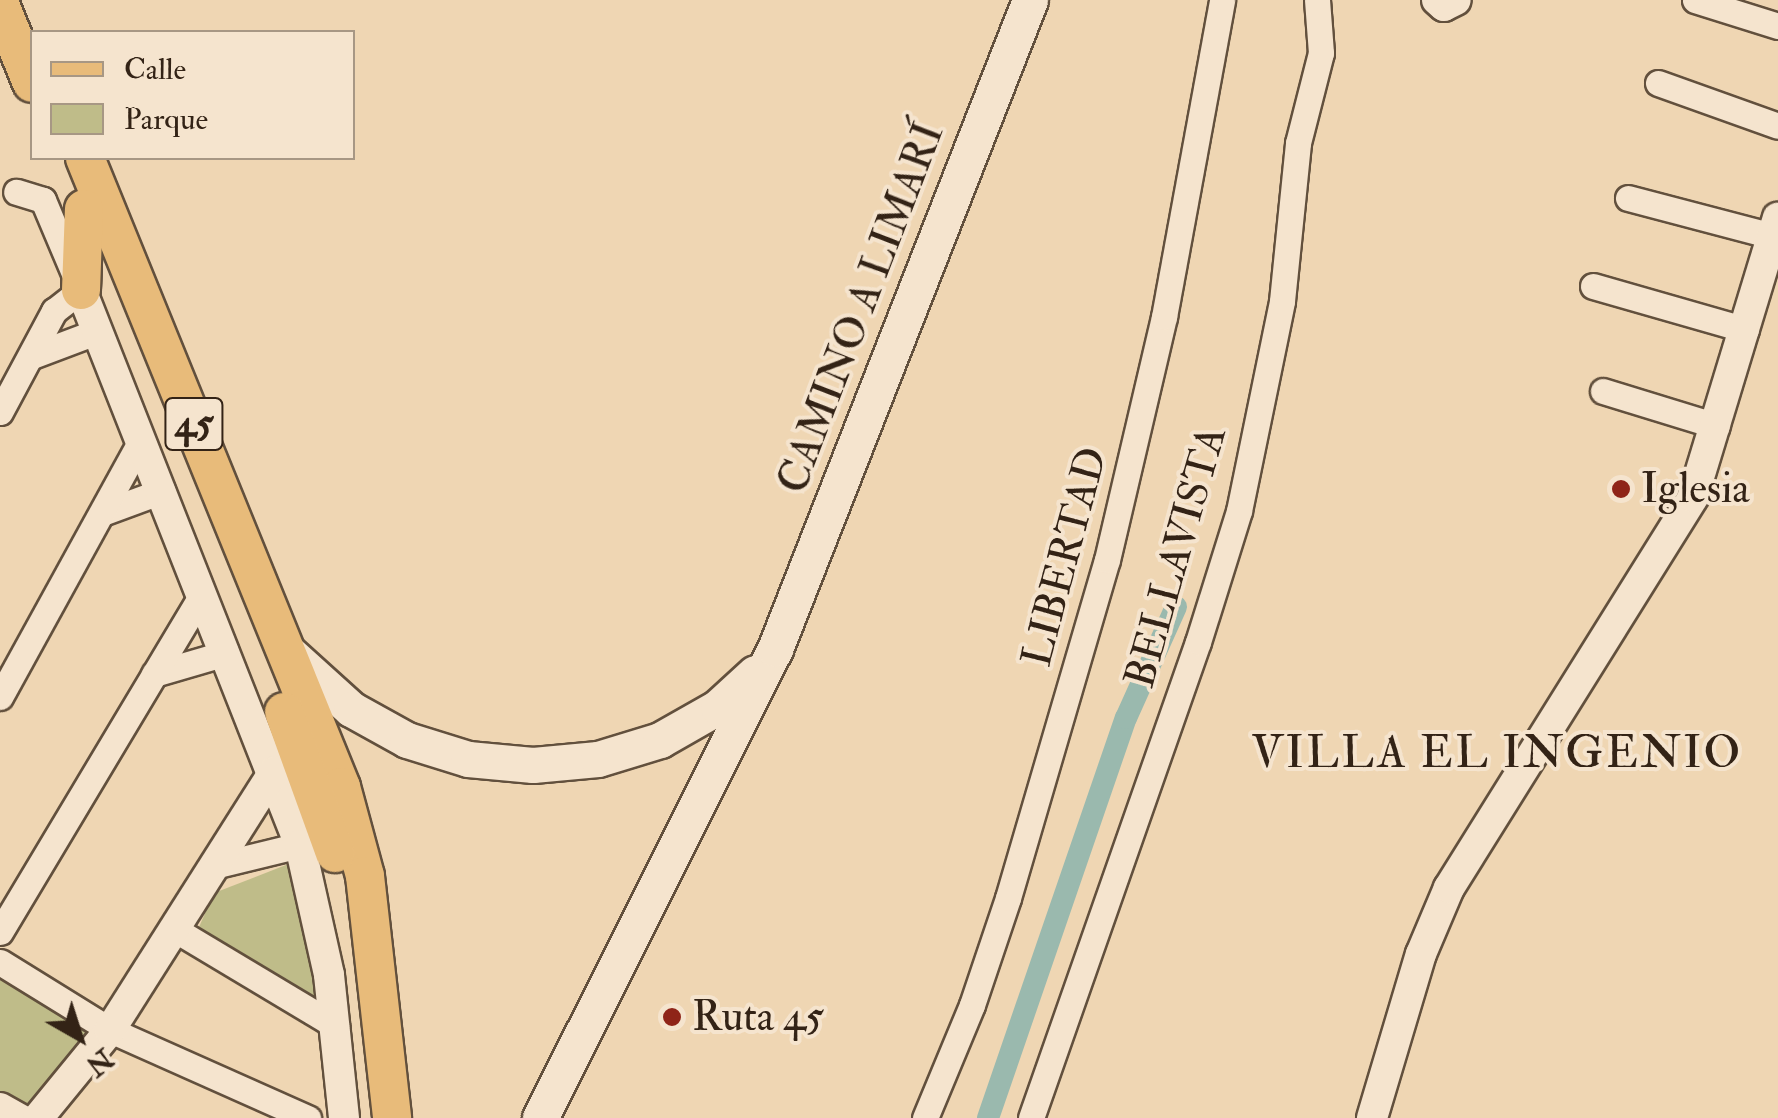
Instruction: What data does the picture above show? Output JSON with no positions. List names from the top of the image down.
{
  "streets": {
    "main road": ["CAMINO A LIMARÍ", "45"],
    "street": ["LIBERTAD", "BELLAVISTA"]
  },
  "crossings": [
    ["CAMINO A LIMARÍ", "45"]
  ],
  "districts": ["VILLA EL INGENIO"],
  "places": ["Iglesia", "Ruta 45"],
  "legend": ["Calle", "Parque"],
  "north": "bottom right"
}
